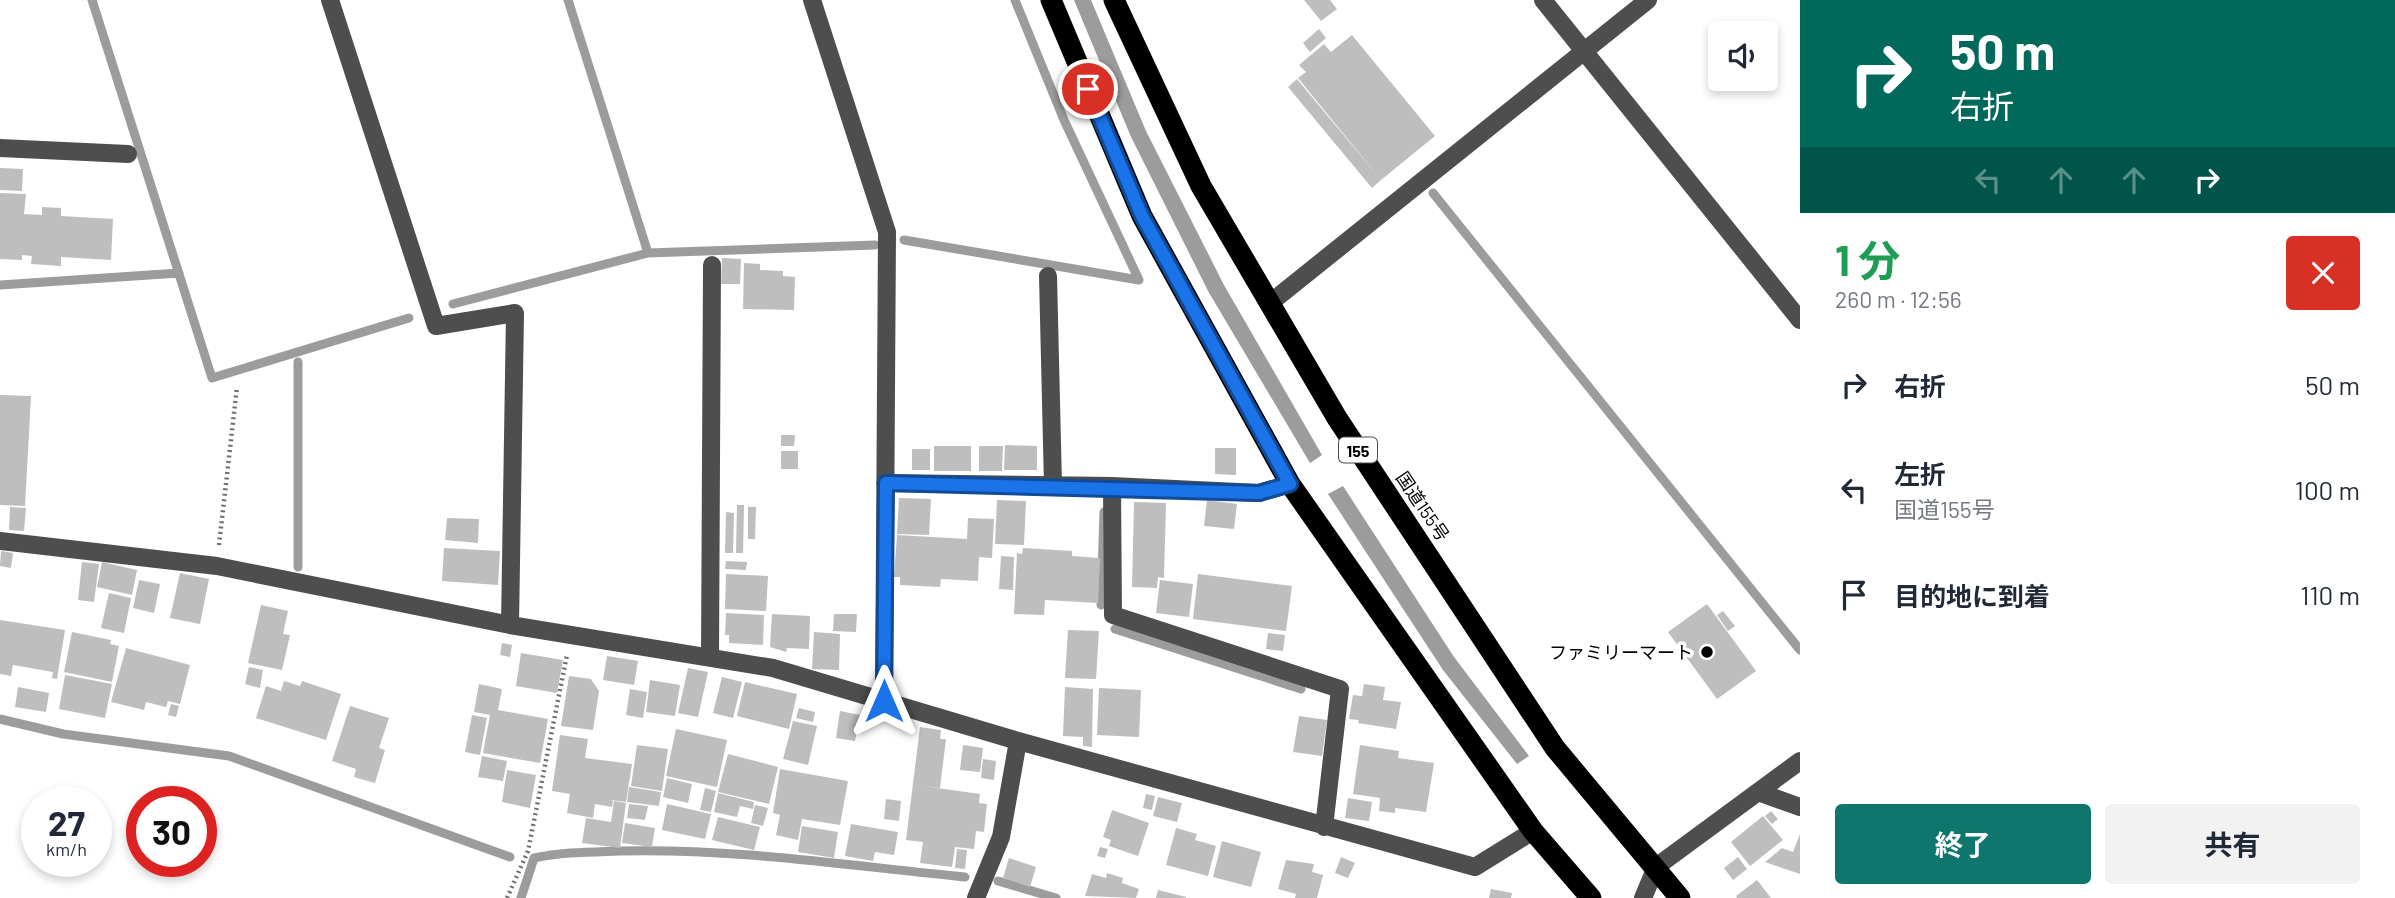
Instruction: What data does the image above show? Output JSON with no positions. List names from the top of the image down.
{
  "streets": {
    "highway": ["155", "国道155号"]
  },
  "places": ["ファミリーマート"],
  "page": {
    "turn": ["50 m", "右折"],
    "heading": ["1 分", "260 m · 12:56"],
    "list": [
      {
        "name": "右折",
        "value": "50 m"
      },
      {
        "name": "左折",
        "note": "国道155号",
        "value": "100 m"
      },
      {
        "name": "目的地に到着",
        "value": "110 m"
      }
    ],
    "speed": "27 km/h",
    "limit": "30",
    "buttons": ["終了", "共有"]
  }
}
